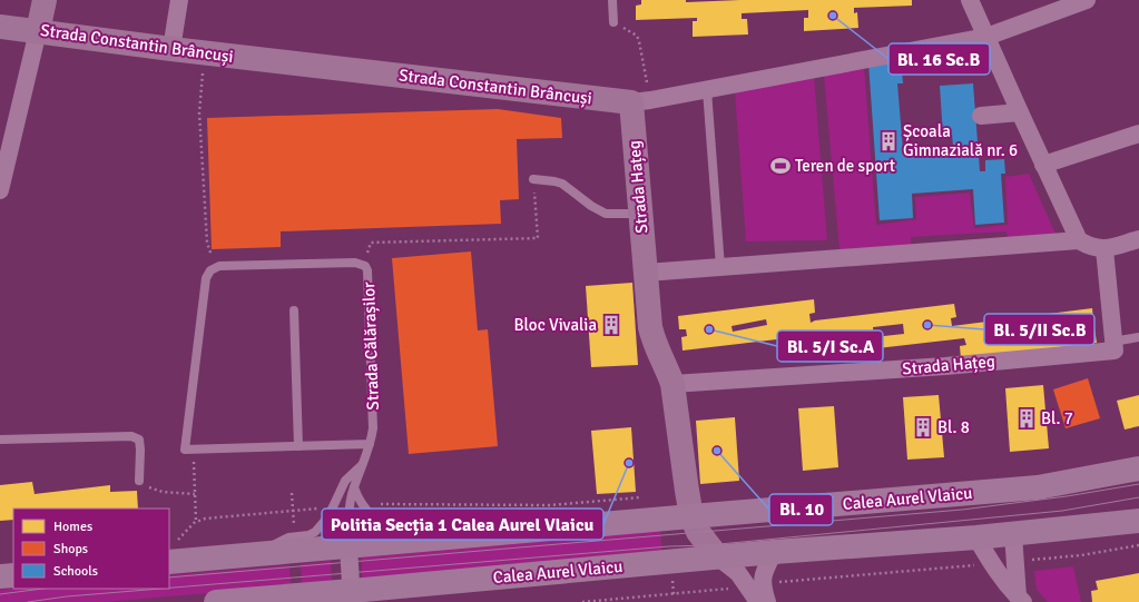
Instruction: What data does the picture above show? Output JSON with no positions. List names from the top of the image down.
{
  "streets": {
    "main road": ["Calea Aurel Vlaicu"],
    "street": ["Strada Constantin Brâncuși", "Strada Hațeg", "Strada Călărașilor"]
  },
  "crossings": [
    ["Strada Constantin Brâncuși", "Strada Hațeg"],
    ["Strada Hațeg", "Calea Aurel Vlaicu"],
    ["Strada Călărașilor", "Calea Aurel Vlaicu"]
  ],
  "places": {
    "other": [
      "Bl. 16 Sc.B",
      "Bl. 5/II Sc.B",
      "Bl. 5/I Sc.A",
      "Bl. 10",
      "Politia Secția 1 Calea Aurel Vlaicu"
    ],
    "building": [
      "Școala Gimnazială nr. 6",
      "Bloc Vivalia",
      "Bl. 7",
      "Bl. 8"
    ],
    "sports": ["Teren de sport"]
  },
  "legend": ["Homes", "Shops", "Schools"]
}
